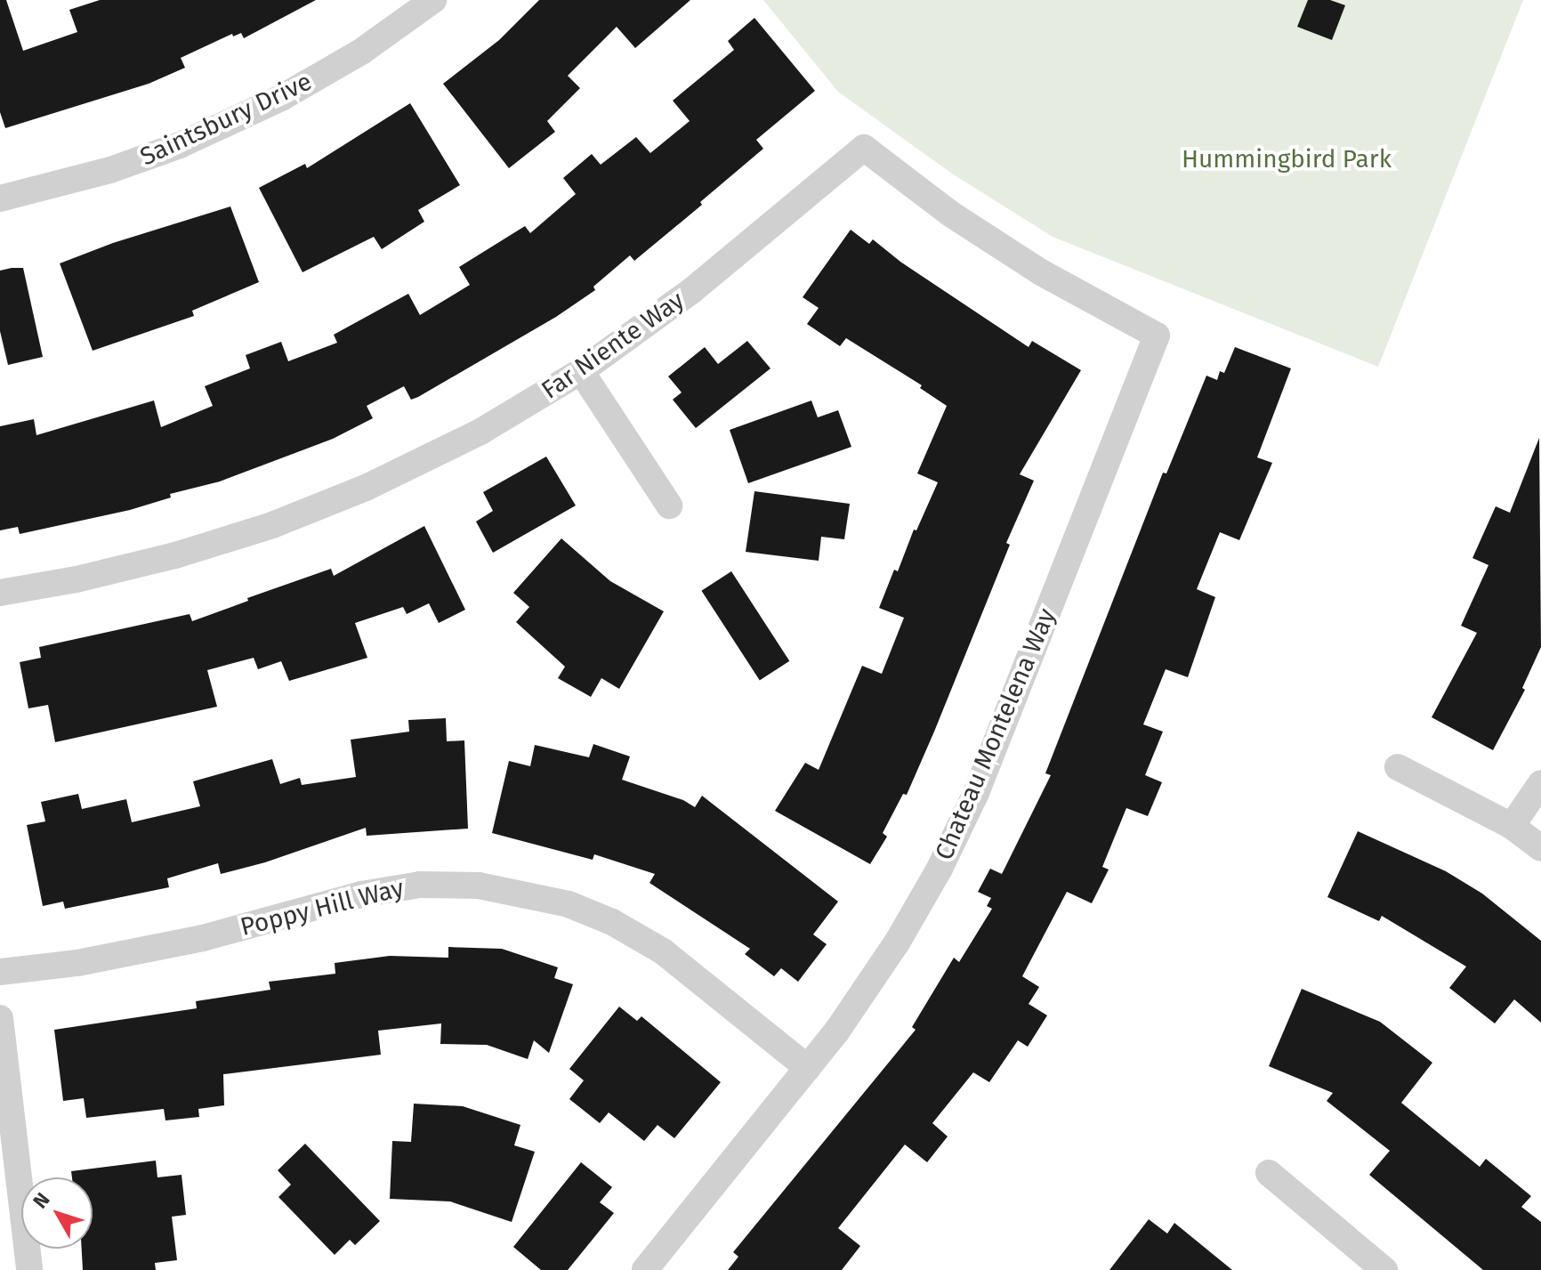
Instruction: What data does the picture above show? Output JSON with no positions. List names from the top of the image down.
{
  "streets": {
    "street": [
      "Saintsbury Drive",
      "Far Niente Way",
      "Chateau Montelena Way",
      "Poppy Hill Way"
    ]
  },
  "crossings": [
    ["Far Niente Way", "Chateau Montelena Way"],
    ["Chateau Montelena Way", "Poppy Hill Way"]
  ],
  "parks": ["Hummingbird Park"],
  "north": "top left"
}
